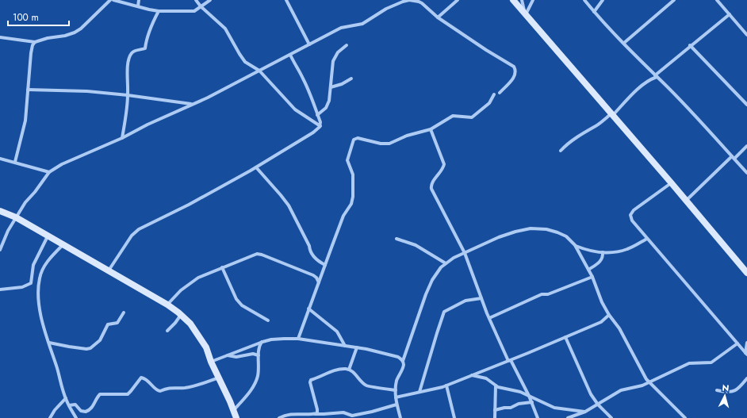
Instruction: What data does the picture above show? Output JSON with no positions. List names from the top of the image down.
{
  "scale_bar": "100 m",
  "north": "top"
}
